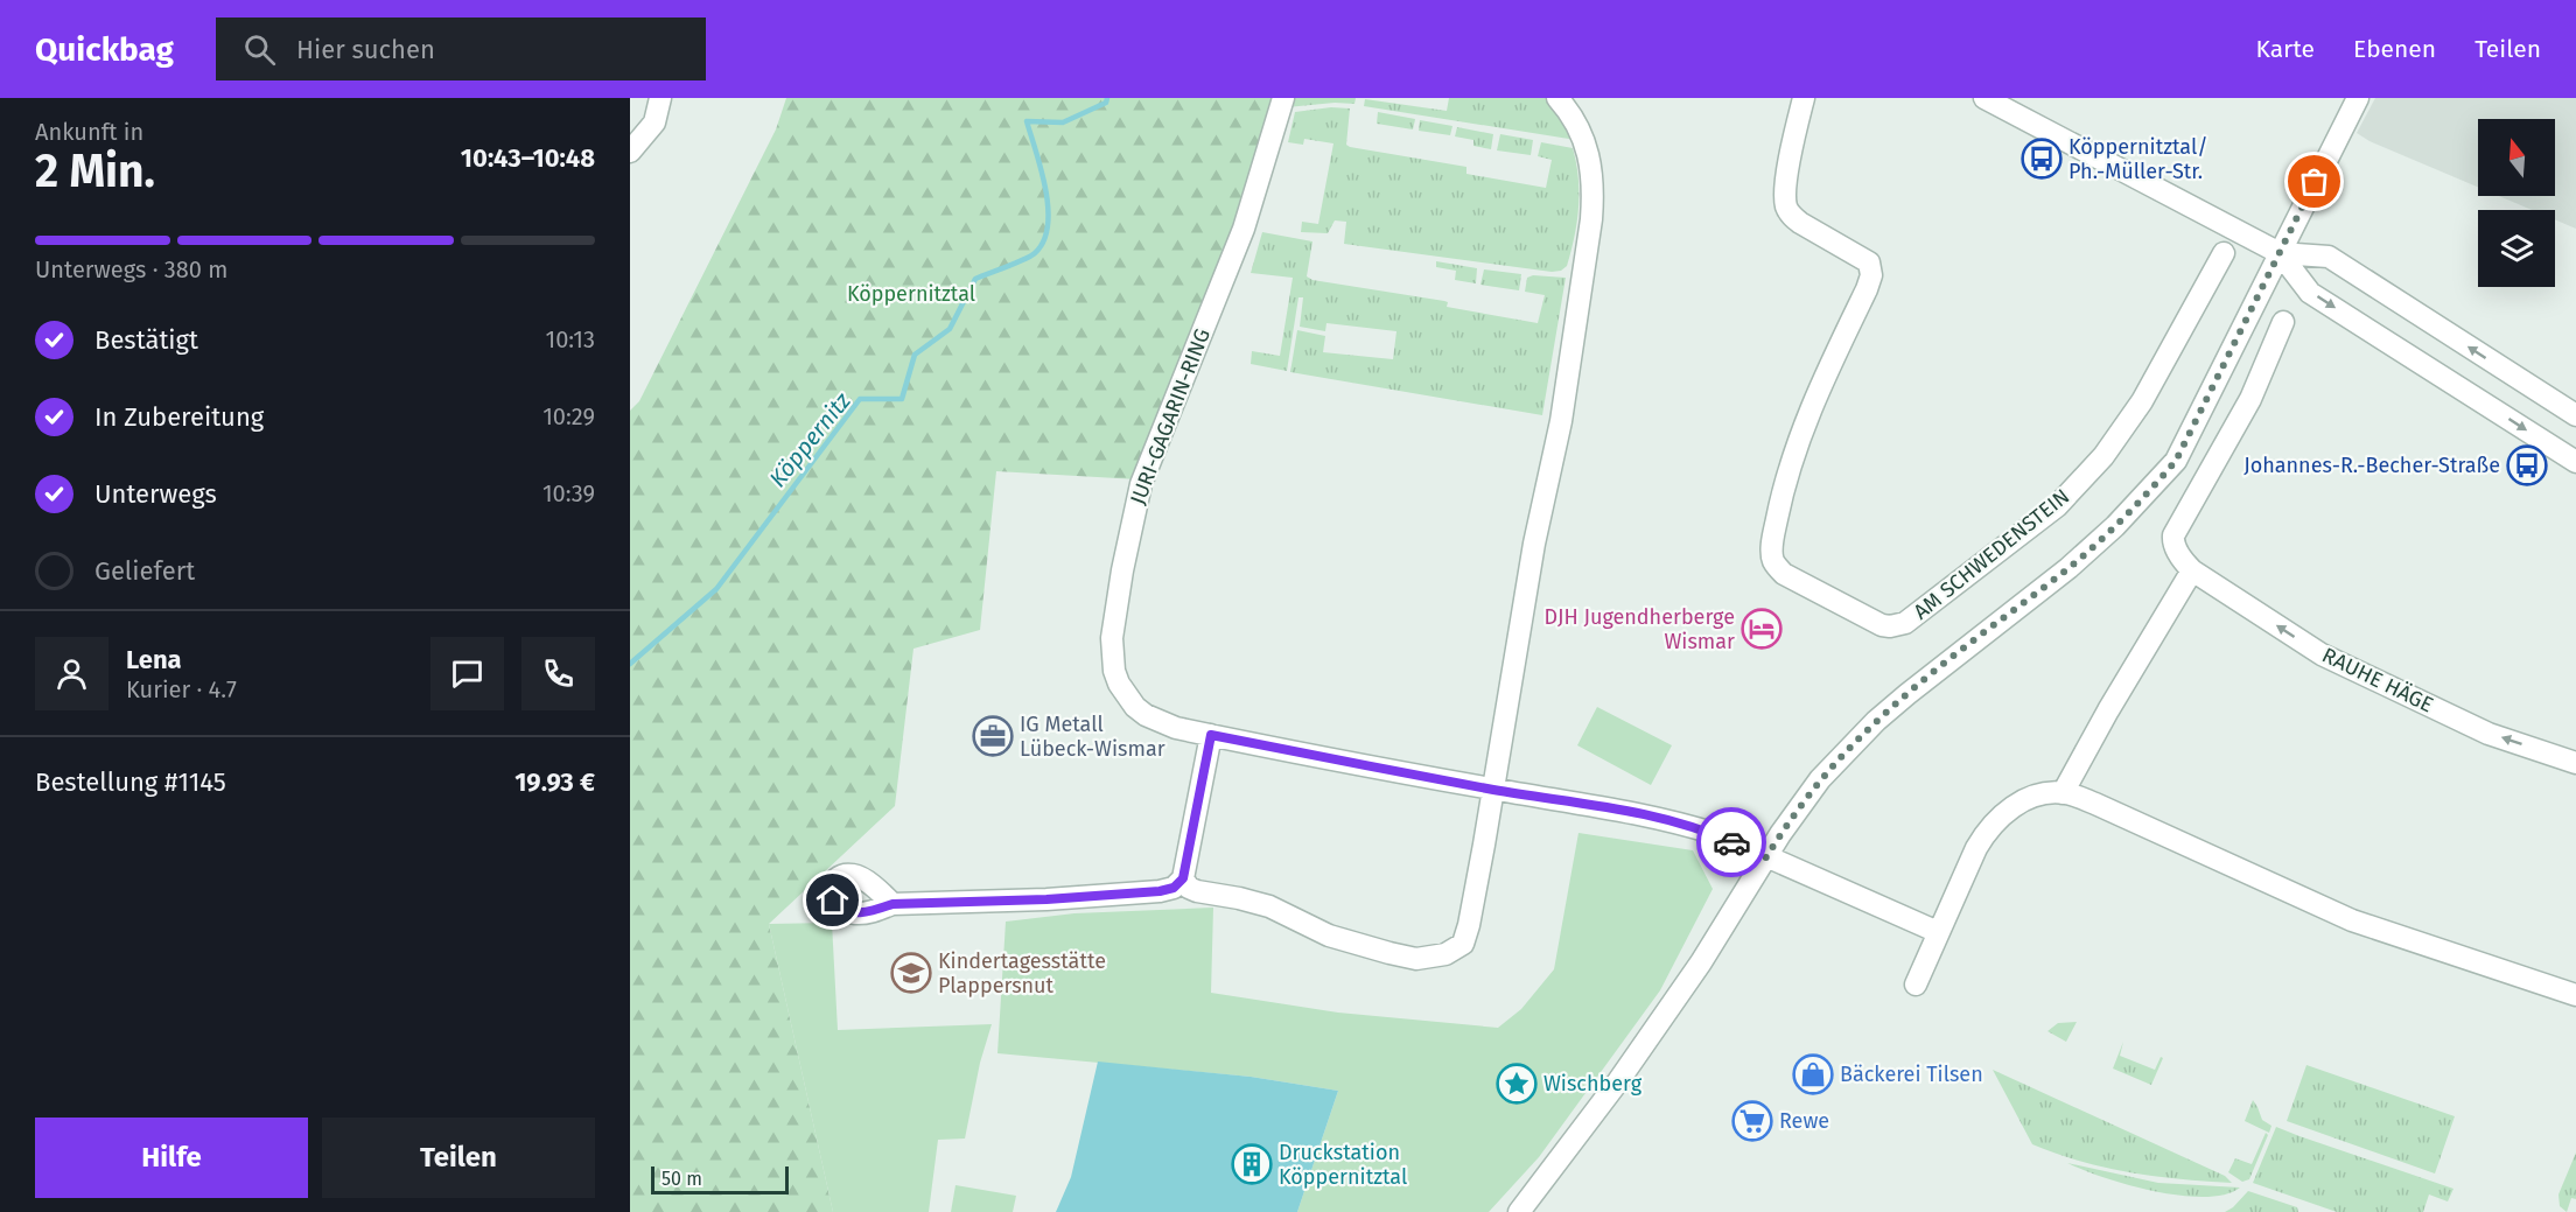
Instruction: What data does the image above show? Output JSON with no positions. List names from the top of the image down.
{
  "streets": {
    "street": ["JURI-GAGARIN-RING", "AM SCHWEDENSTEIN", "RAUHE HÄGE"]
  },
  "one_way": ["RAUHE HÄGE"],
  "water": ["Köppernitz"],
  "parks": ["Köppernitztal"],
  "places": {
    "bus stop": ["Köppernitztal/ Ph.-Müller-Str.", "Johannes-R.-Becher-Straße"],
    "hotel": ["DJH Jugendherberge Wismar"],
    "office": ["IG Metall Lübeck-Wismar"],
    "school or university": ["Kindertagesstätte Plappersnut"],
    "shop": ["Bäckerei Tilsen"],
    "place": ["Wischberg"],
    "supermarket": ["Rewe"],
    "building": ["Druckstation Köppernitztal"]
  },
  "scale_bar": "50 m",
  "north": "top",
  "page": {
    "header": "Quickbag",
    "search": "Hier suchen",
    "nav": ["Karte", "Ebenen", "Teilen"],
    "heading": ["2 Min.", "Ankunft in", "10:43–10:48"],
    "panel": [
      "Lena",
      "Kurier · 4.7",
      "Bestellung #1145",
      "19.93 €"
    ],
    "bar": "Unterwegs · 380 m",
    "list": [
      ["Bestätigt", "10:13"],
      ["In Zubereitung", "10:29"],
      ["Unterwegs", "10:39"],
      "Geliefert"
    ],
    "buttons": ["Hilfe", "Teilen"],
    "scale": "50 m"
  }
}
